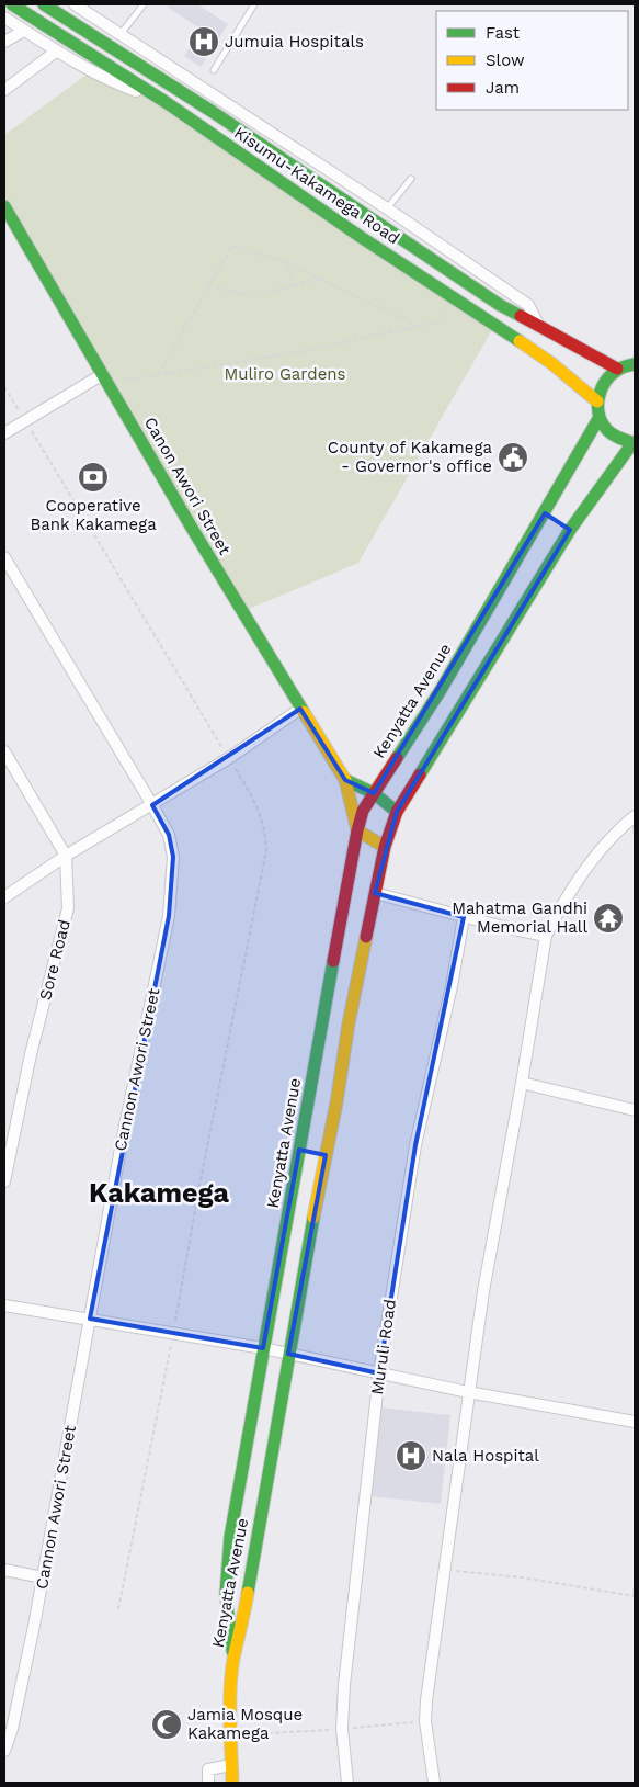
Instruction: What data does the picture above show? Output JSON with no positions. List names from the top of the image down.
{
  "streets": {
    "main road": ["Kisumu-Kakamega Road", "Canon Awori Street", "Kenyatta Avenue"],
    "street": ["Sore Road", "Cannon Awori Street", "Muruli Road"]
  },
  "crossings": [
    ["Canon Awori Street", "Kenyatta Avenue"]
  ],
  "districts": ["Kakamega"],
  "parks": ["Muliro Gardens"],
  "places": {
    "hospital": ["Jumuia Hospitals", "Nala Hospital"],
    "public building": ["County of Kakamega - Governor's office"],
    "bank": ["Cooperative Bank Kakamega"],
    "temple": ["Mahatma Gandhi Memorial Hall"],
    "mosque": ["Jamia Mosque Kakamega"]
  },
  "legend": ["Fast", "Slow", "Jam"]
}
